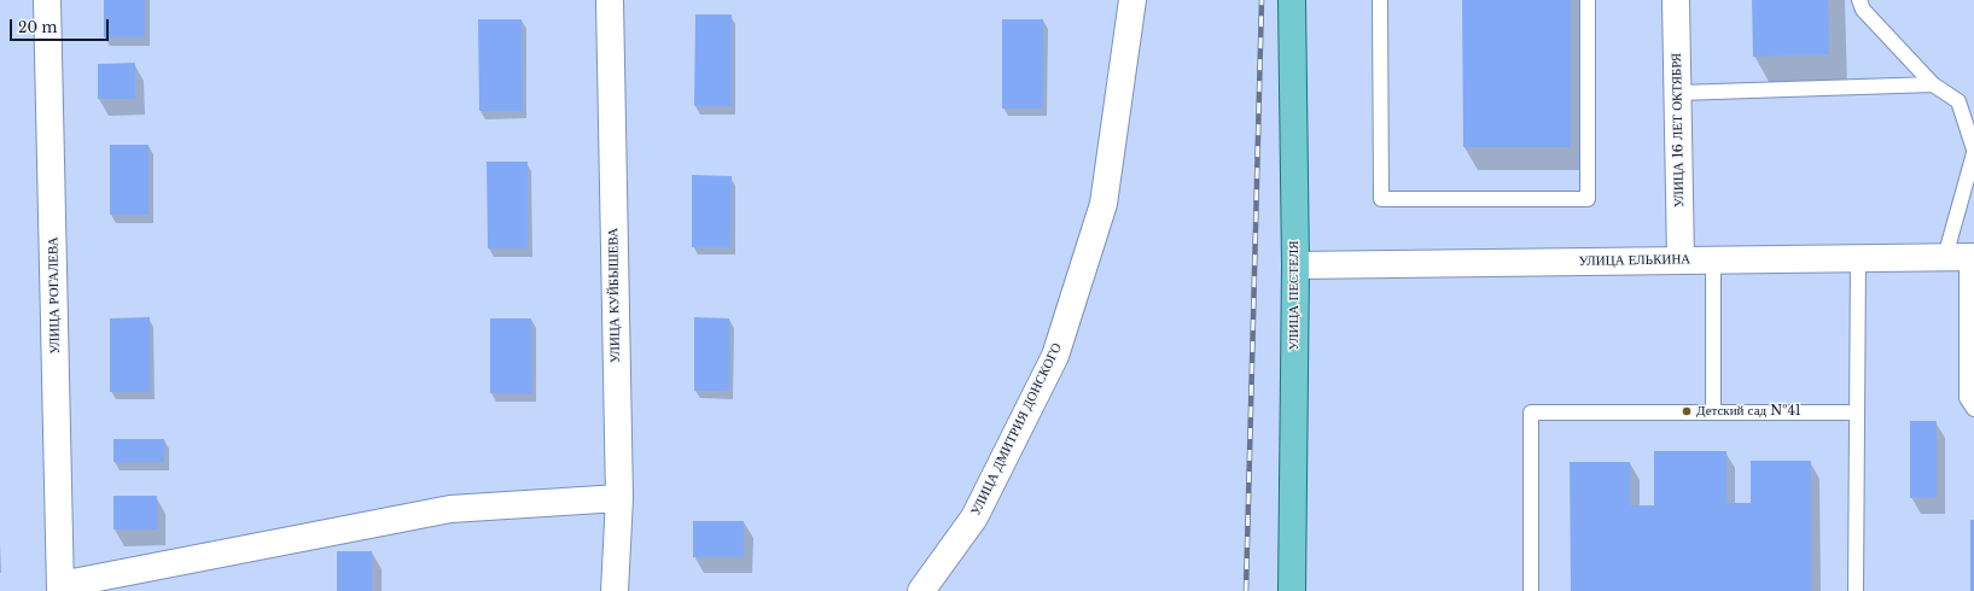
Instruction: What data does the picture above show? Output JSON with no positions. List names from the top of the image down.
{
  "streets": {
    "main road": ["УЛИЦА ПЕСТЕЛЯ"],
    "street": [
      "УЛИЦА 16 ЛЕТ ОКТЯБРЯ",
      "УЛИЦА ЕЛЬКИНА",
      "УЛИЦА РОГАЛЕВА",
      "УЛИЦА КУЙБЫШЕВА",
      "УЛИЦА ДМИТРИЯ ДОНСКОГО"
    ]
  },
  "crossings": [
    ["УЛИЦА 16 ЛЕТ ОКТЯБРЯ", "УЛИЦА ЕЛЬКИНА"],
    ["УЛИЦА ЕЛЬКИНА", "УЛИЦА ПЕСТЕЛЯ"]
  ],
  "places": ["Детский сад №41"],
  "scale_bar": "20 m"
}
